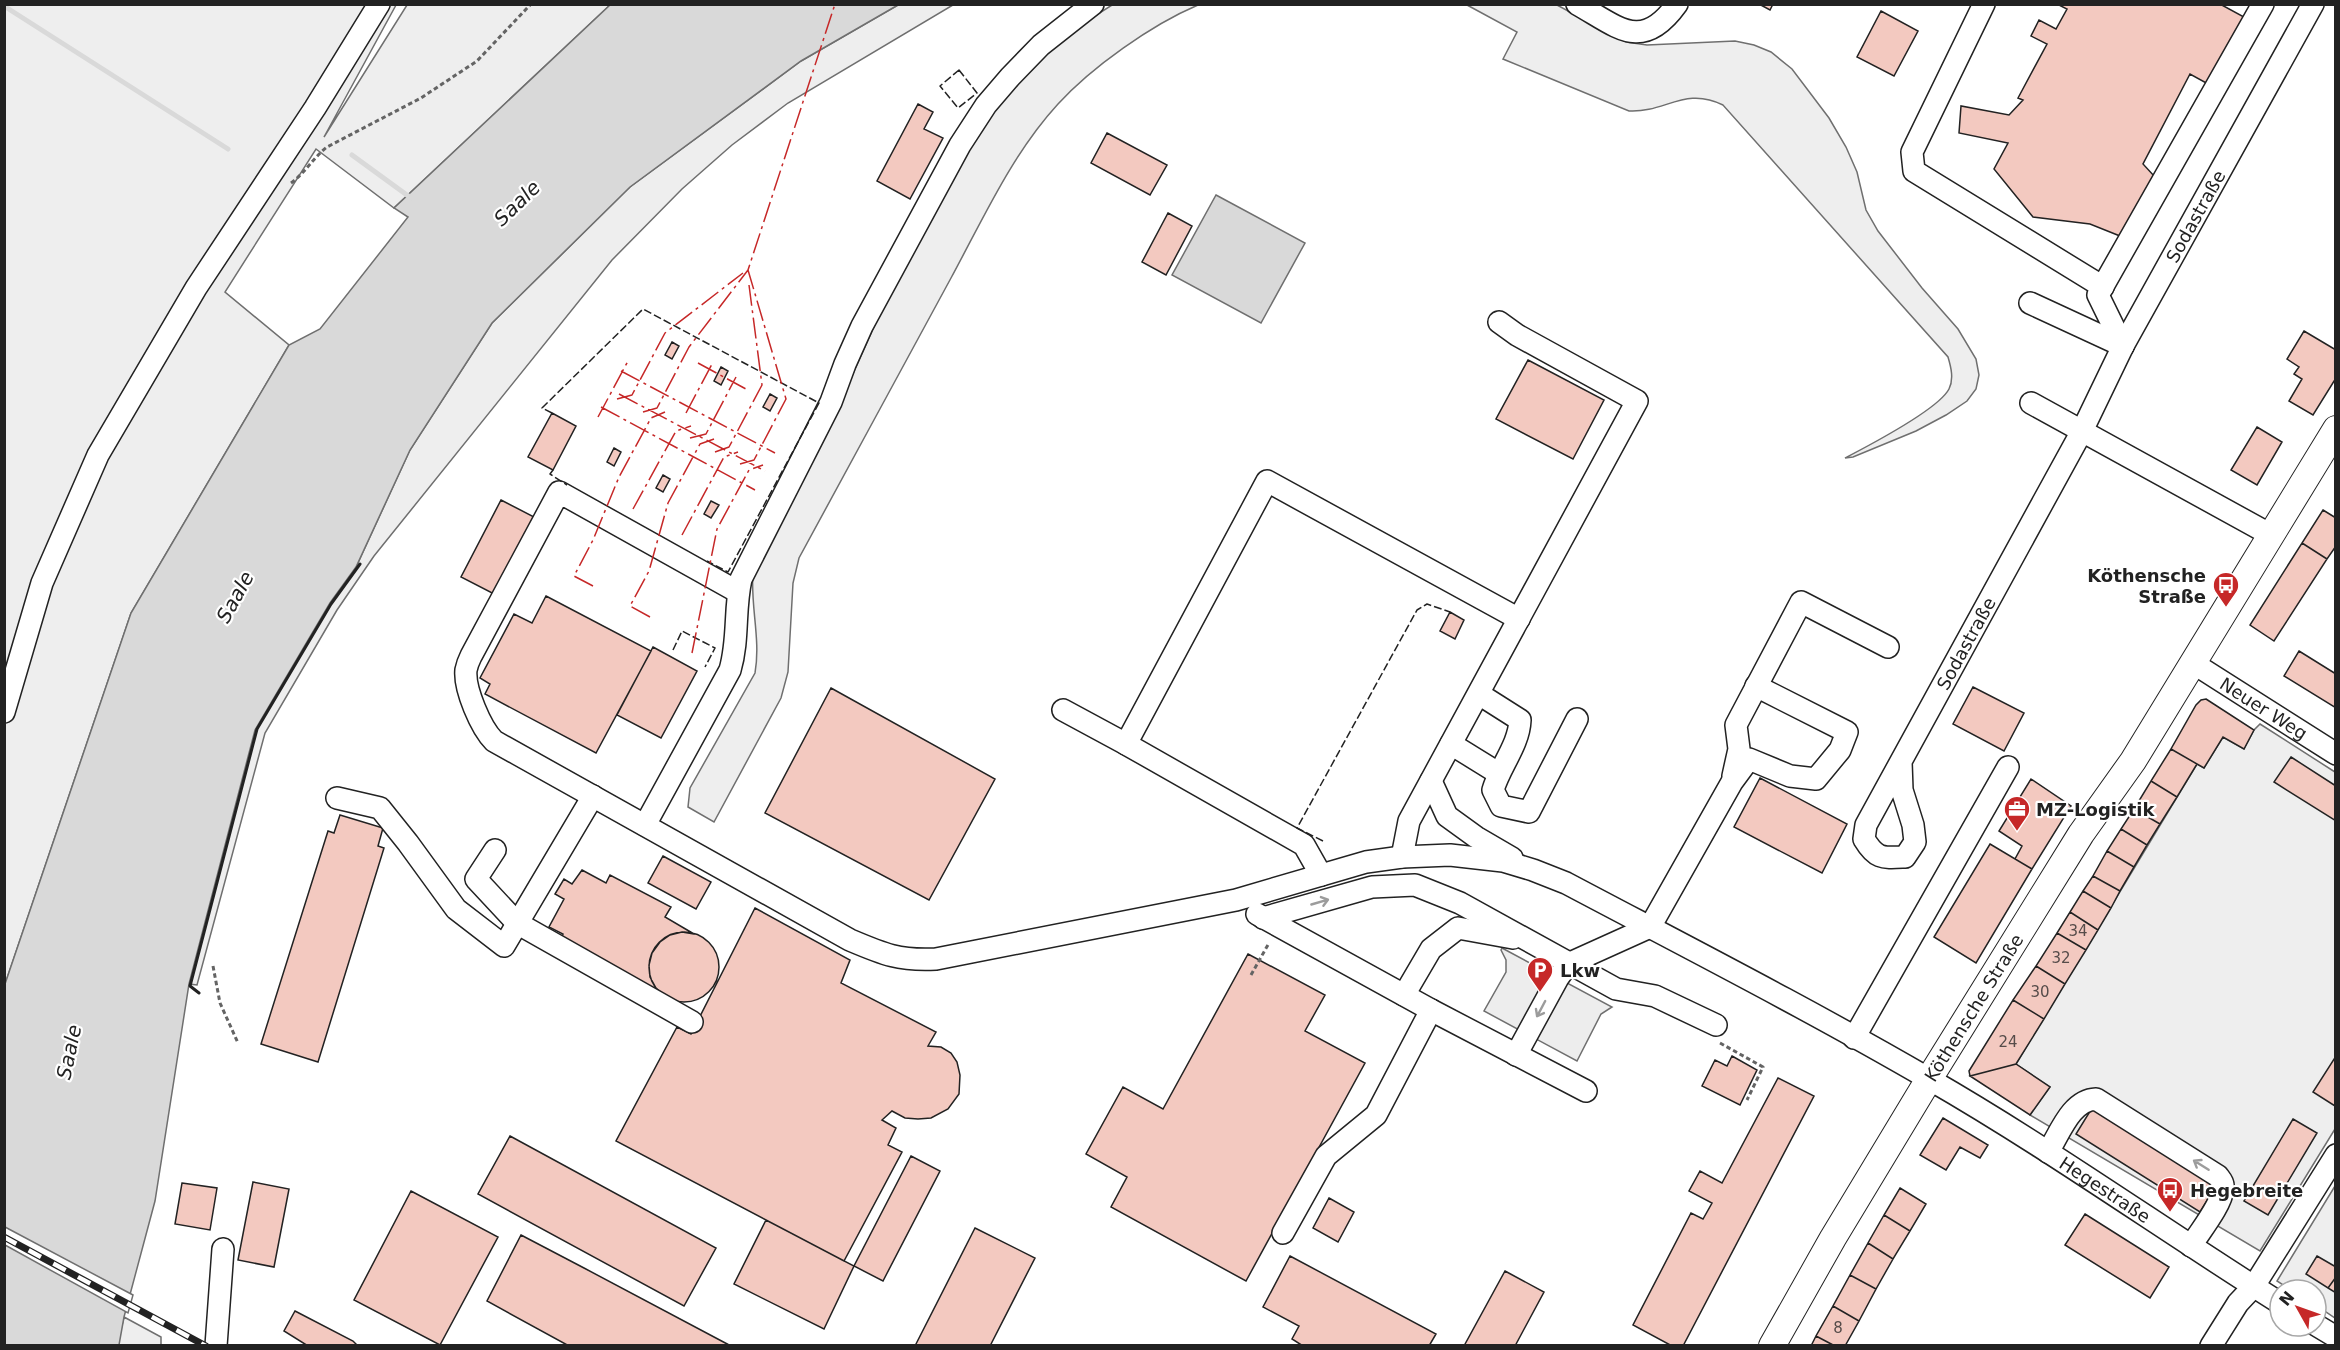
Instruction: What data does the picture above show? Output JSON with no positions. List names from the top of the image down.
{
  "streets": {
    "main road": ["Köthensche Straße"],
    "street": ["Sodastraße", "Neuer Weg", "Hegestraße"]
  },
  "crossings": [
    ["Neuer Weg", "Köthensche Straße"],
    ["Köthensche Straße", "Hegestraße"]
  ],
  "water": ["Saale"],
  "places": {
    "bus stop": ["Köthensche Straße", "Hegebreite"],
    "office": ["MZ-Logistik"],
    "parking": ["Lkw"]
  },
  "house_numbers": [
    "34",
    "32",
    "30",
    "24",
    "8"
  ],
  "north": "top left"
}
